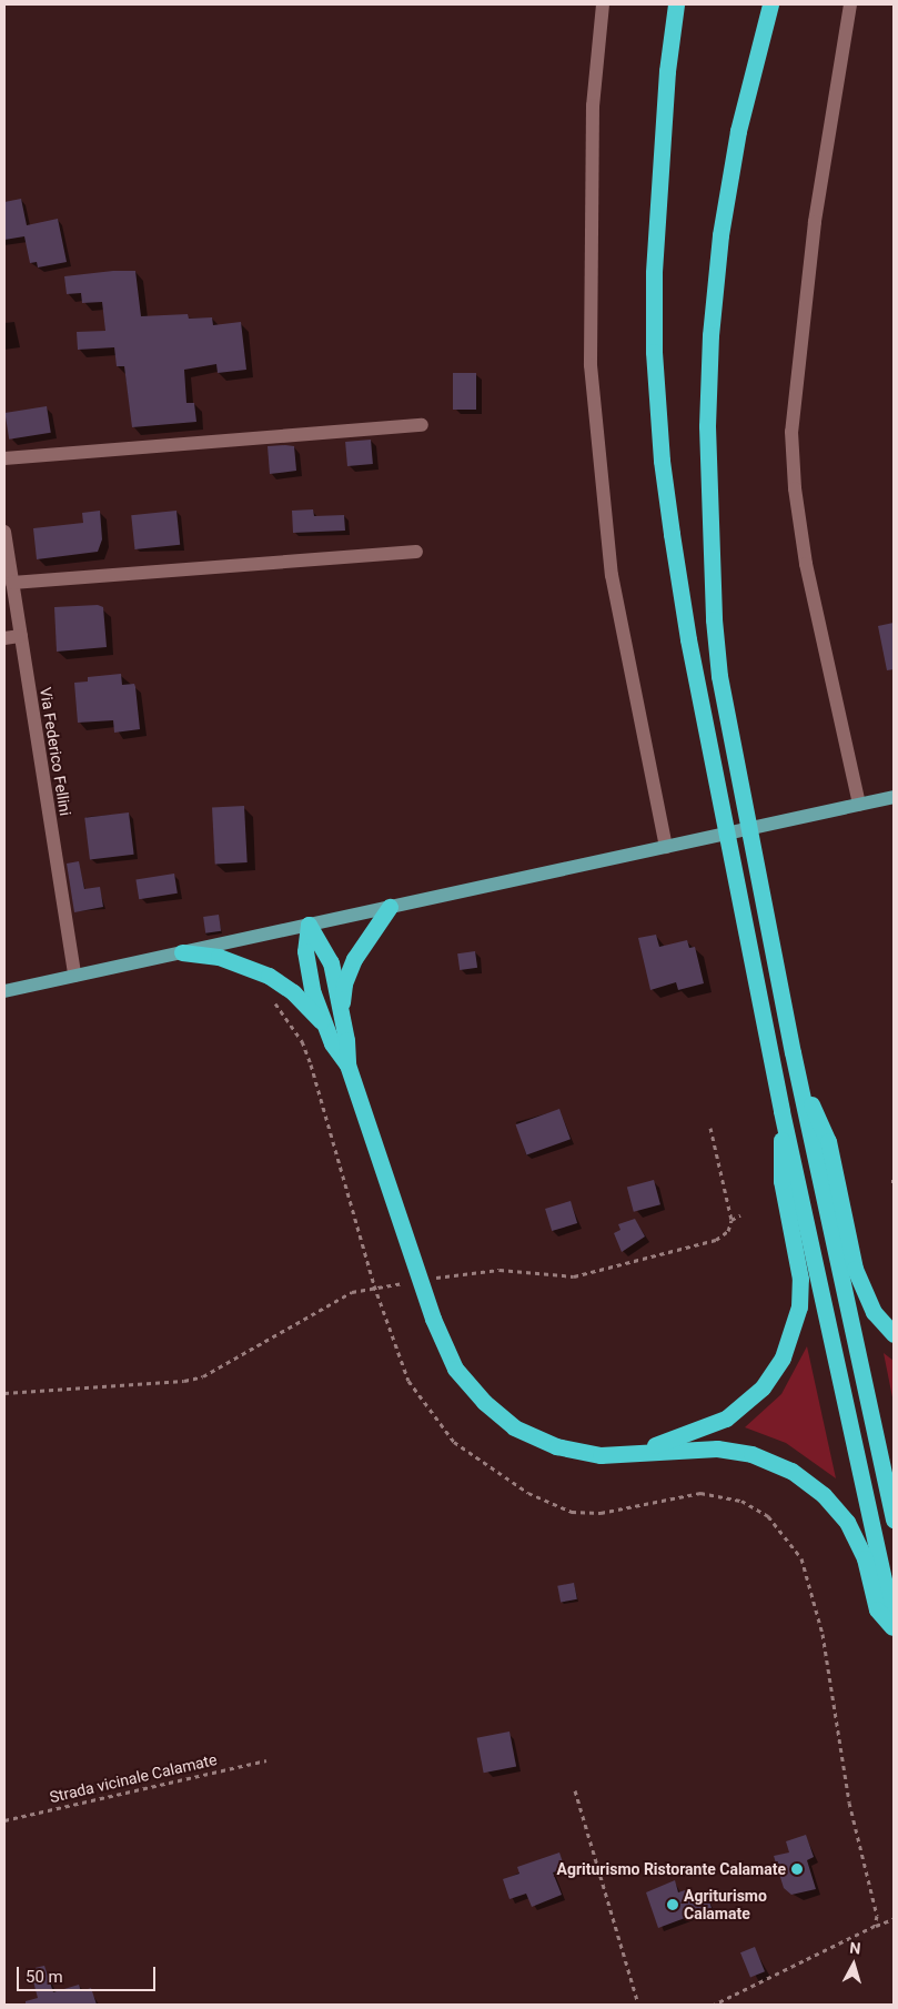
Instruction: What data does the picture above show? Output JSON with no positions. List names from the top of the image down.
{
  "streets": {
    "street": ["Via Federico Fellini"],
    "path": ["Strada vicinale Calamate"]
  },
  "places": ["Agriturismo Ristorante Calamate", "Agriturismo Calamate"],
  "scale_bar": "50 m",
  "north": "top"
}
